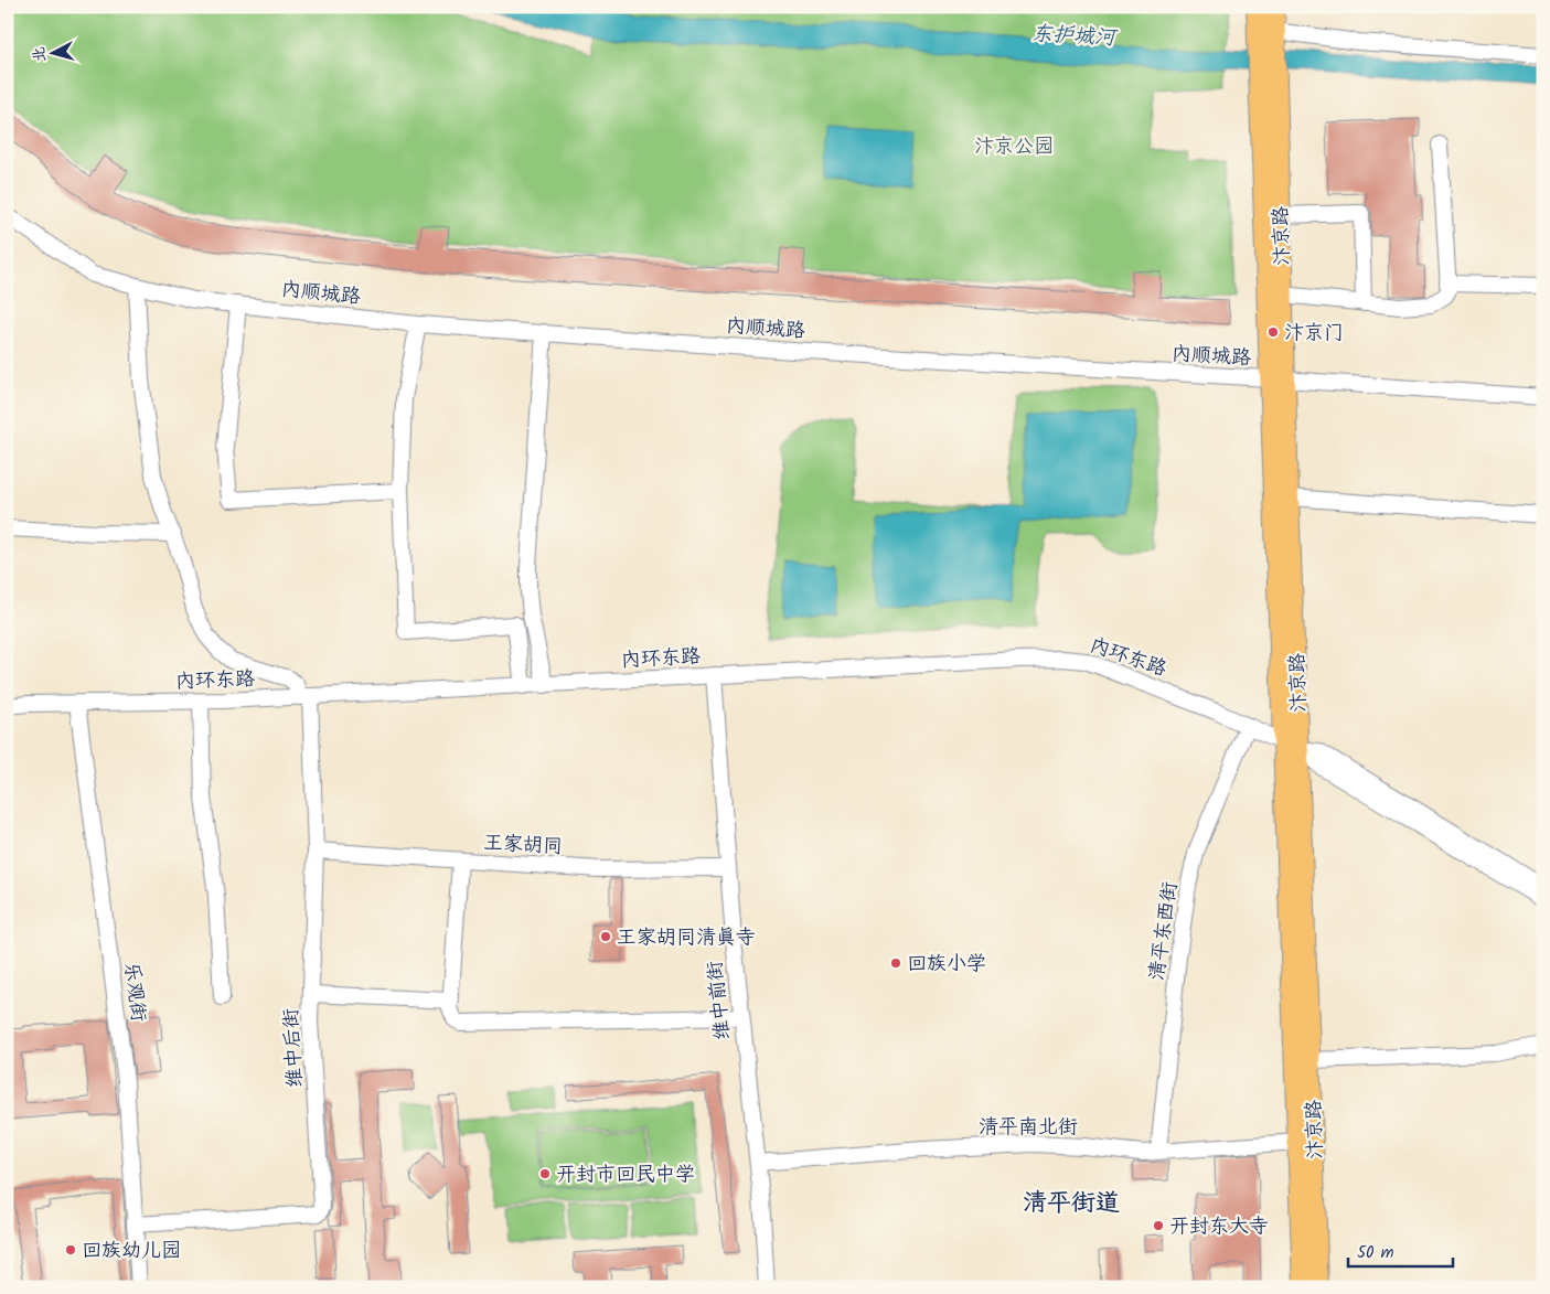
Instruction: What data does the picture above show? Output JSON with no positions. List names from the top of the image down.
{
  "streets": {
    "main road": ["汴京路"],
    "street": [
      "内顺城路",
      "内环东路",
      "王家胡同",
      "清平东西街",
      "乐观街",
      "维中前街",
      "维中后街",
      "清平南北街"
    ]
  },
  "crossings": [
    ["汴京路", "内顺城路"],
    ["汴京路", "内环东路"],
    ["汴京路", "清平南北街"],
    ["内环东路", "清平东西街"],
    ["内环东路", "乐观街"],
    ["内环东路", "维中前街"],
    ["内环东路", "维中后街"],
    ["王家胡同", "维中前街"],
    ["王家胡同", "维中后街"],
    ["清平东西街", "清平南北街"],
    ["乐观街", "维中后街"],
    ["维中前街", "清平南北街"]
  ],
  "districts": ["清平街道"],
  "water": ["东护城河"],
  "parks": ["汴京公园"],
  "places": [
    "汴京门",
    "王家胡同清真寺",
    "回族小学",
    "开封市回民中学",
    "开封东大寺",
    "回族幼儿园"
  ],
  "scale_bar": "50 m",
  "north": "left"
}
